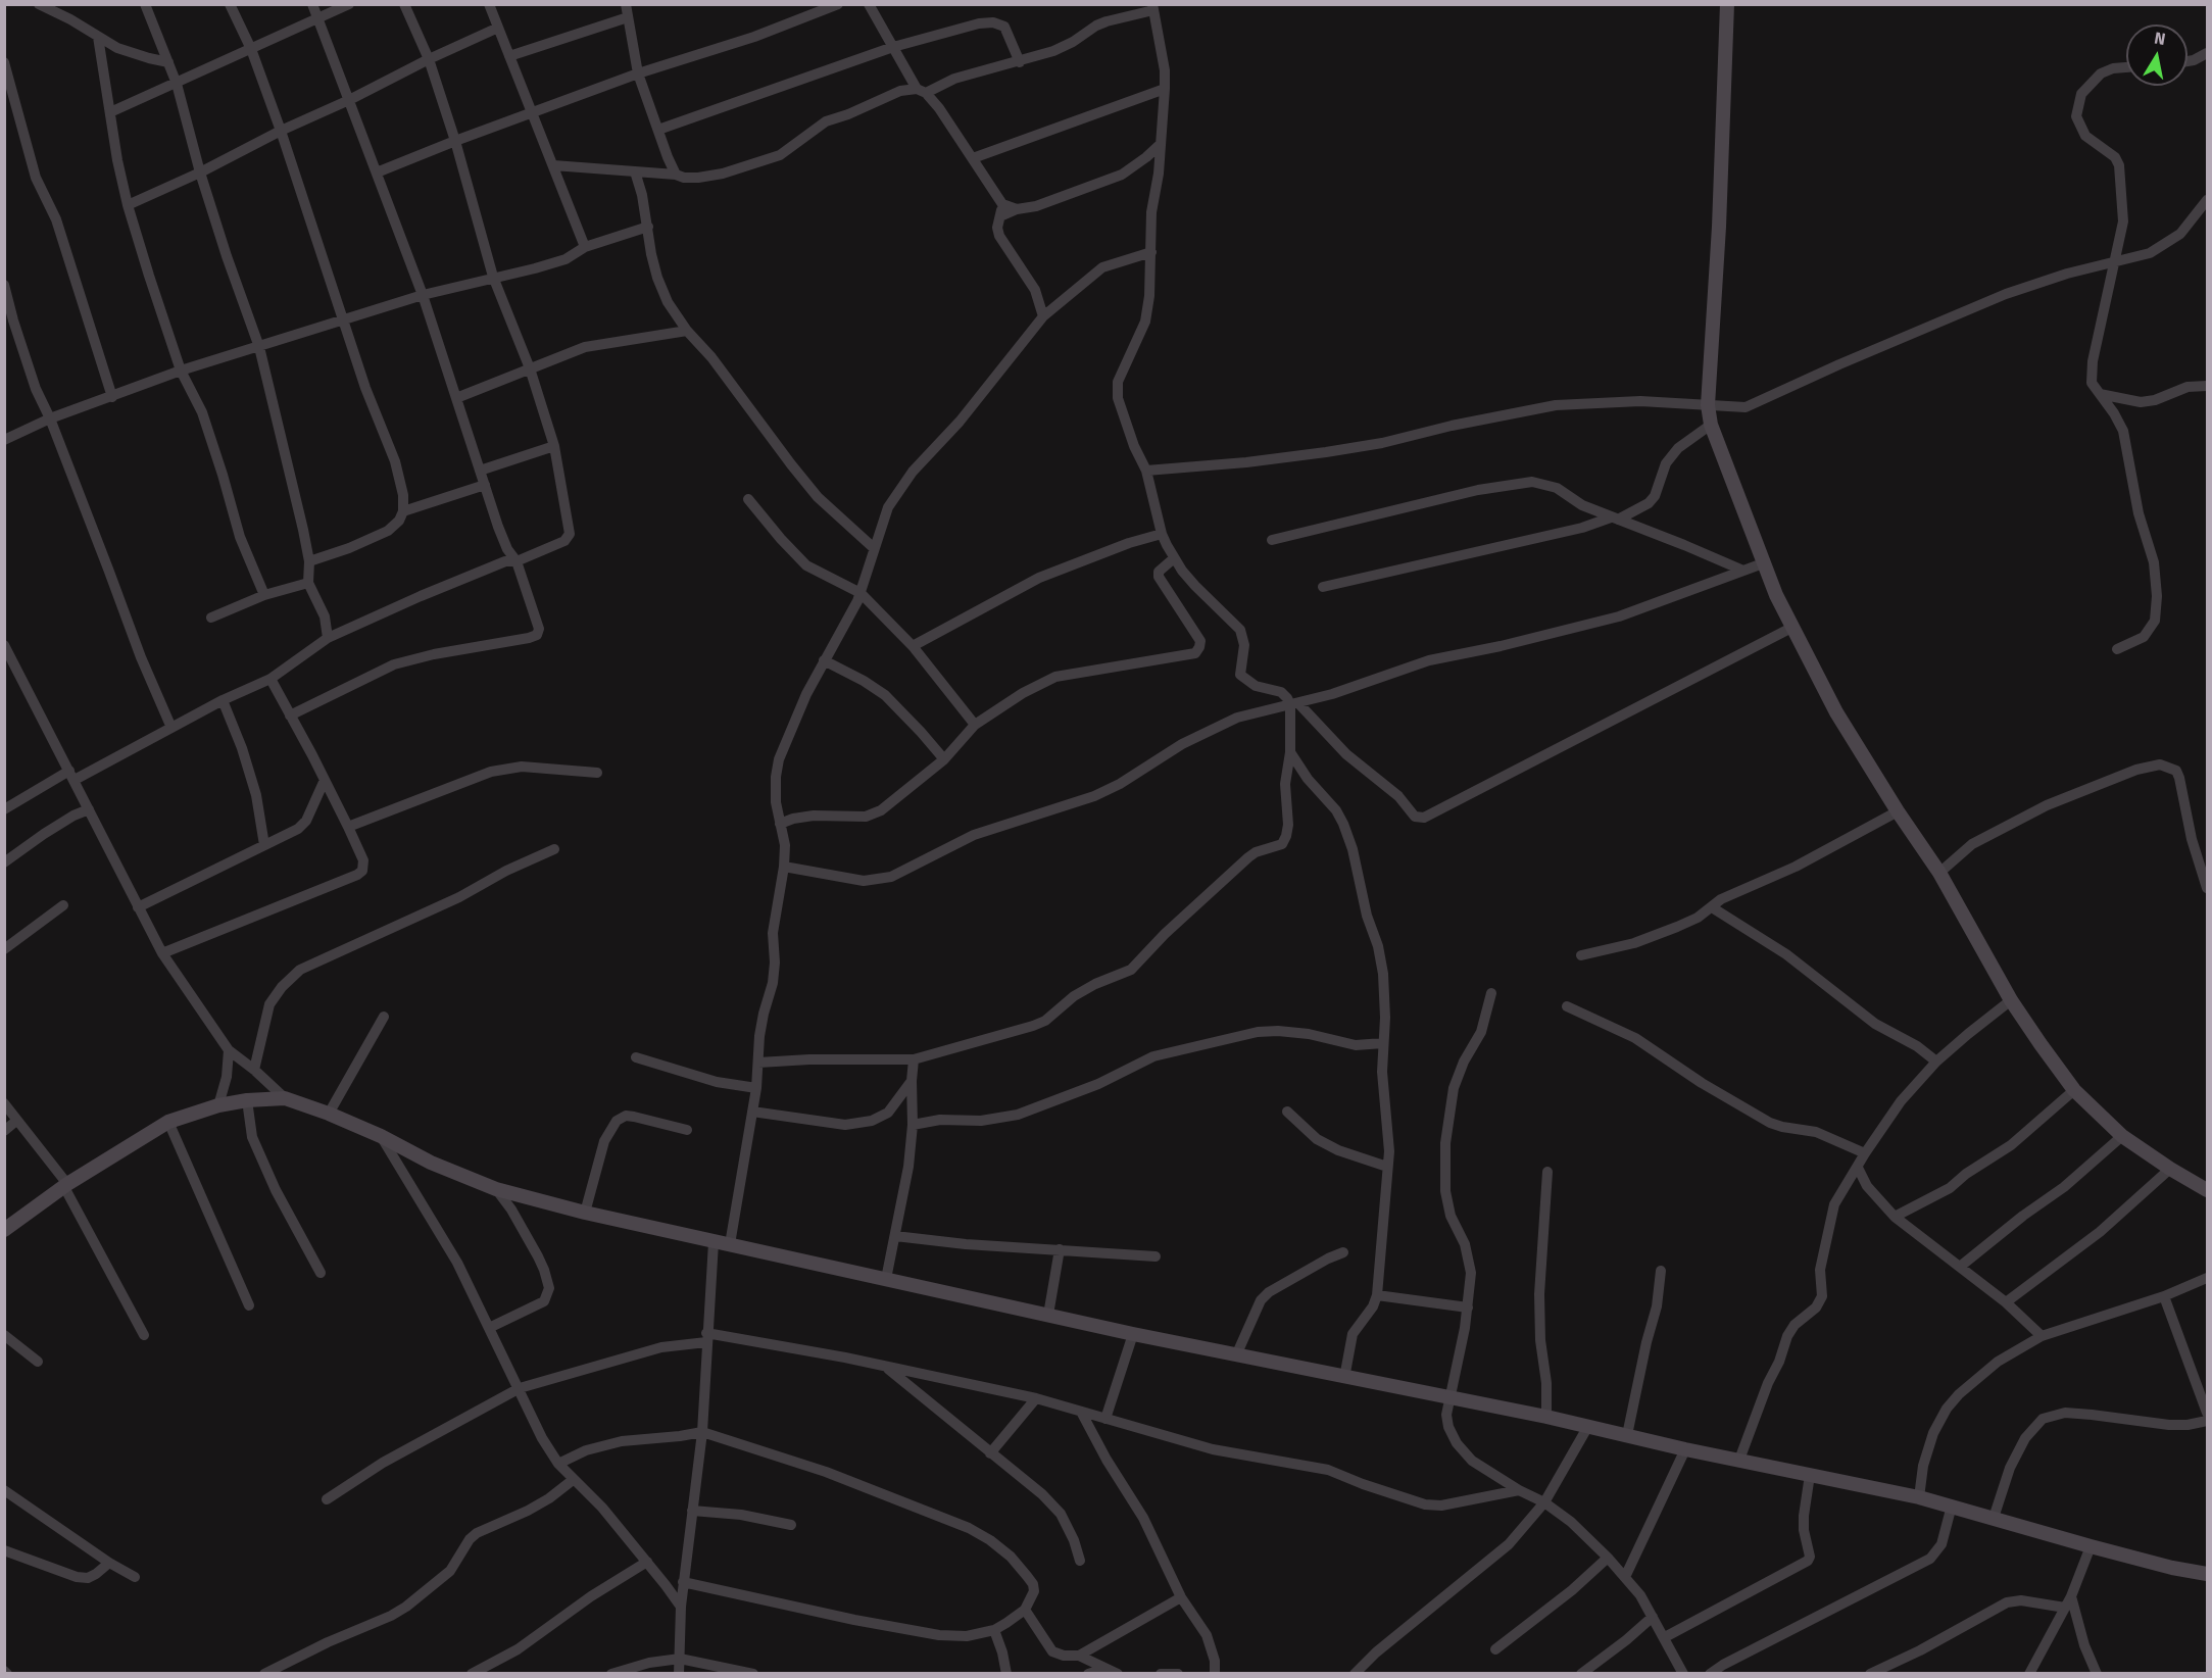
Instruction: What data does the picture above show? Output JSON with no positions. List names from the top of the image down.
{
  "north": "top"
}
